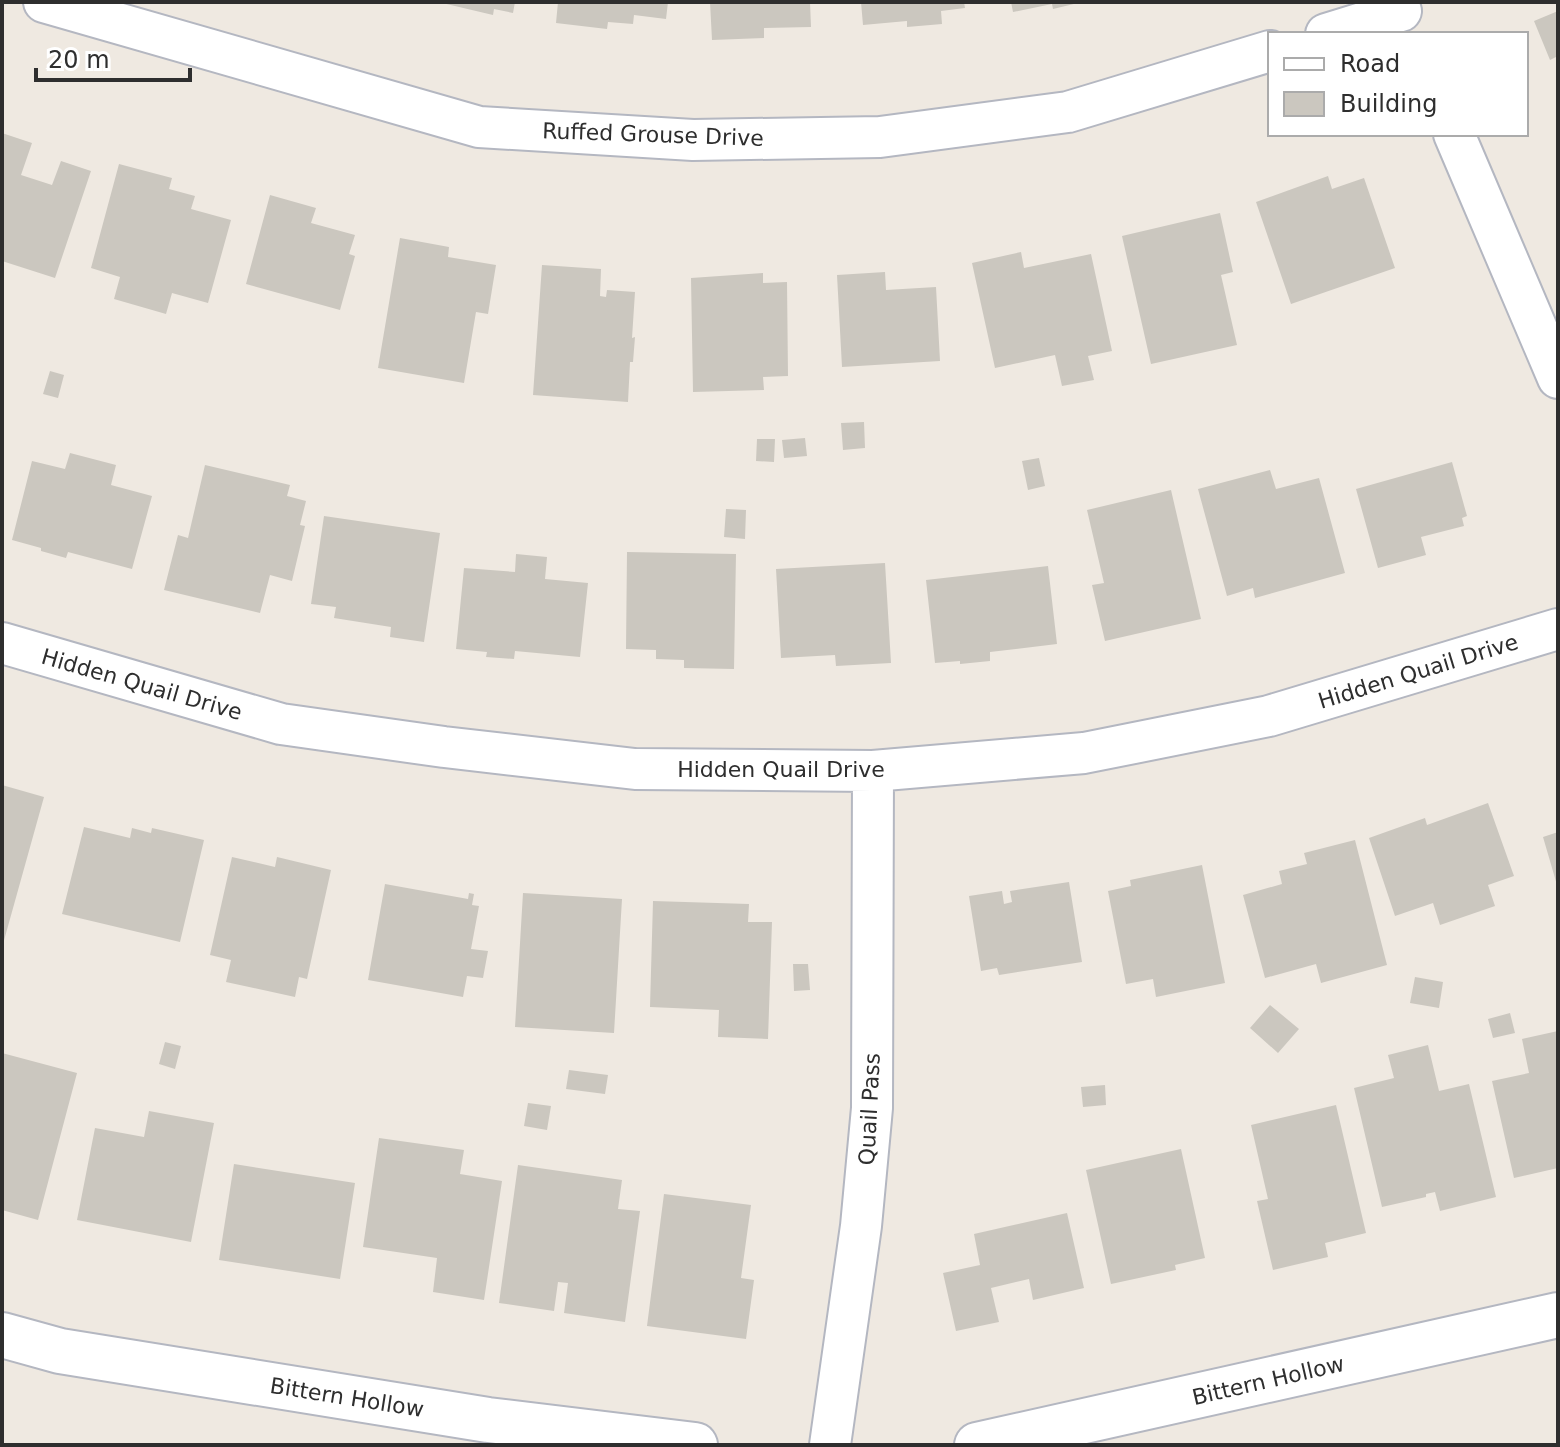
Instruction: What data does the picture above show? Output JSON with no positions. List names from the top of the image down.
{
  "streets": {
    "street": [
      "Ruffed Grouse Drive",
      "Hidden Quail Drive",
      "Quail Pass",
      "Bittern Hollow"
    ]
  },
  "crossings": [
    ["Hidden Quail Drive", "Quail Pass"]
  ],
  "legend": ["Road", "Building"],
  "scale_bar": "20 m"
}
